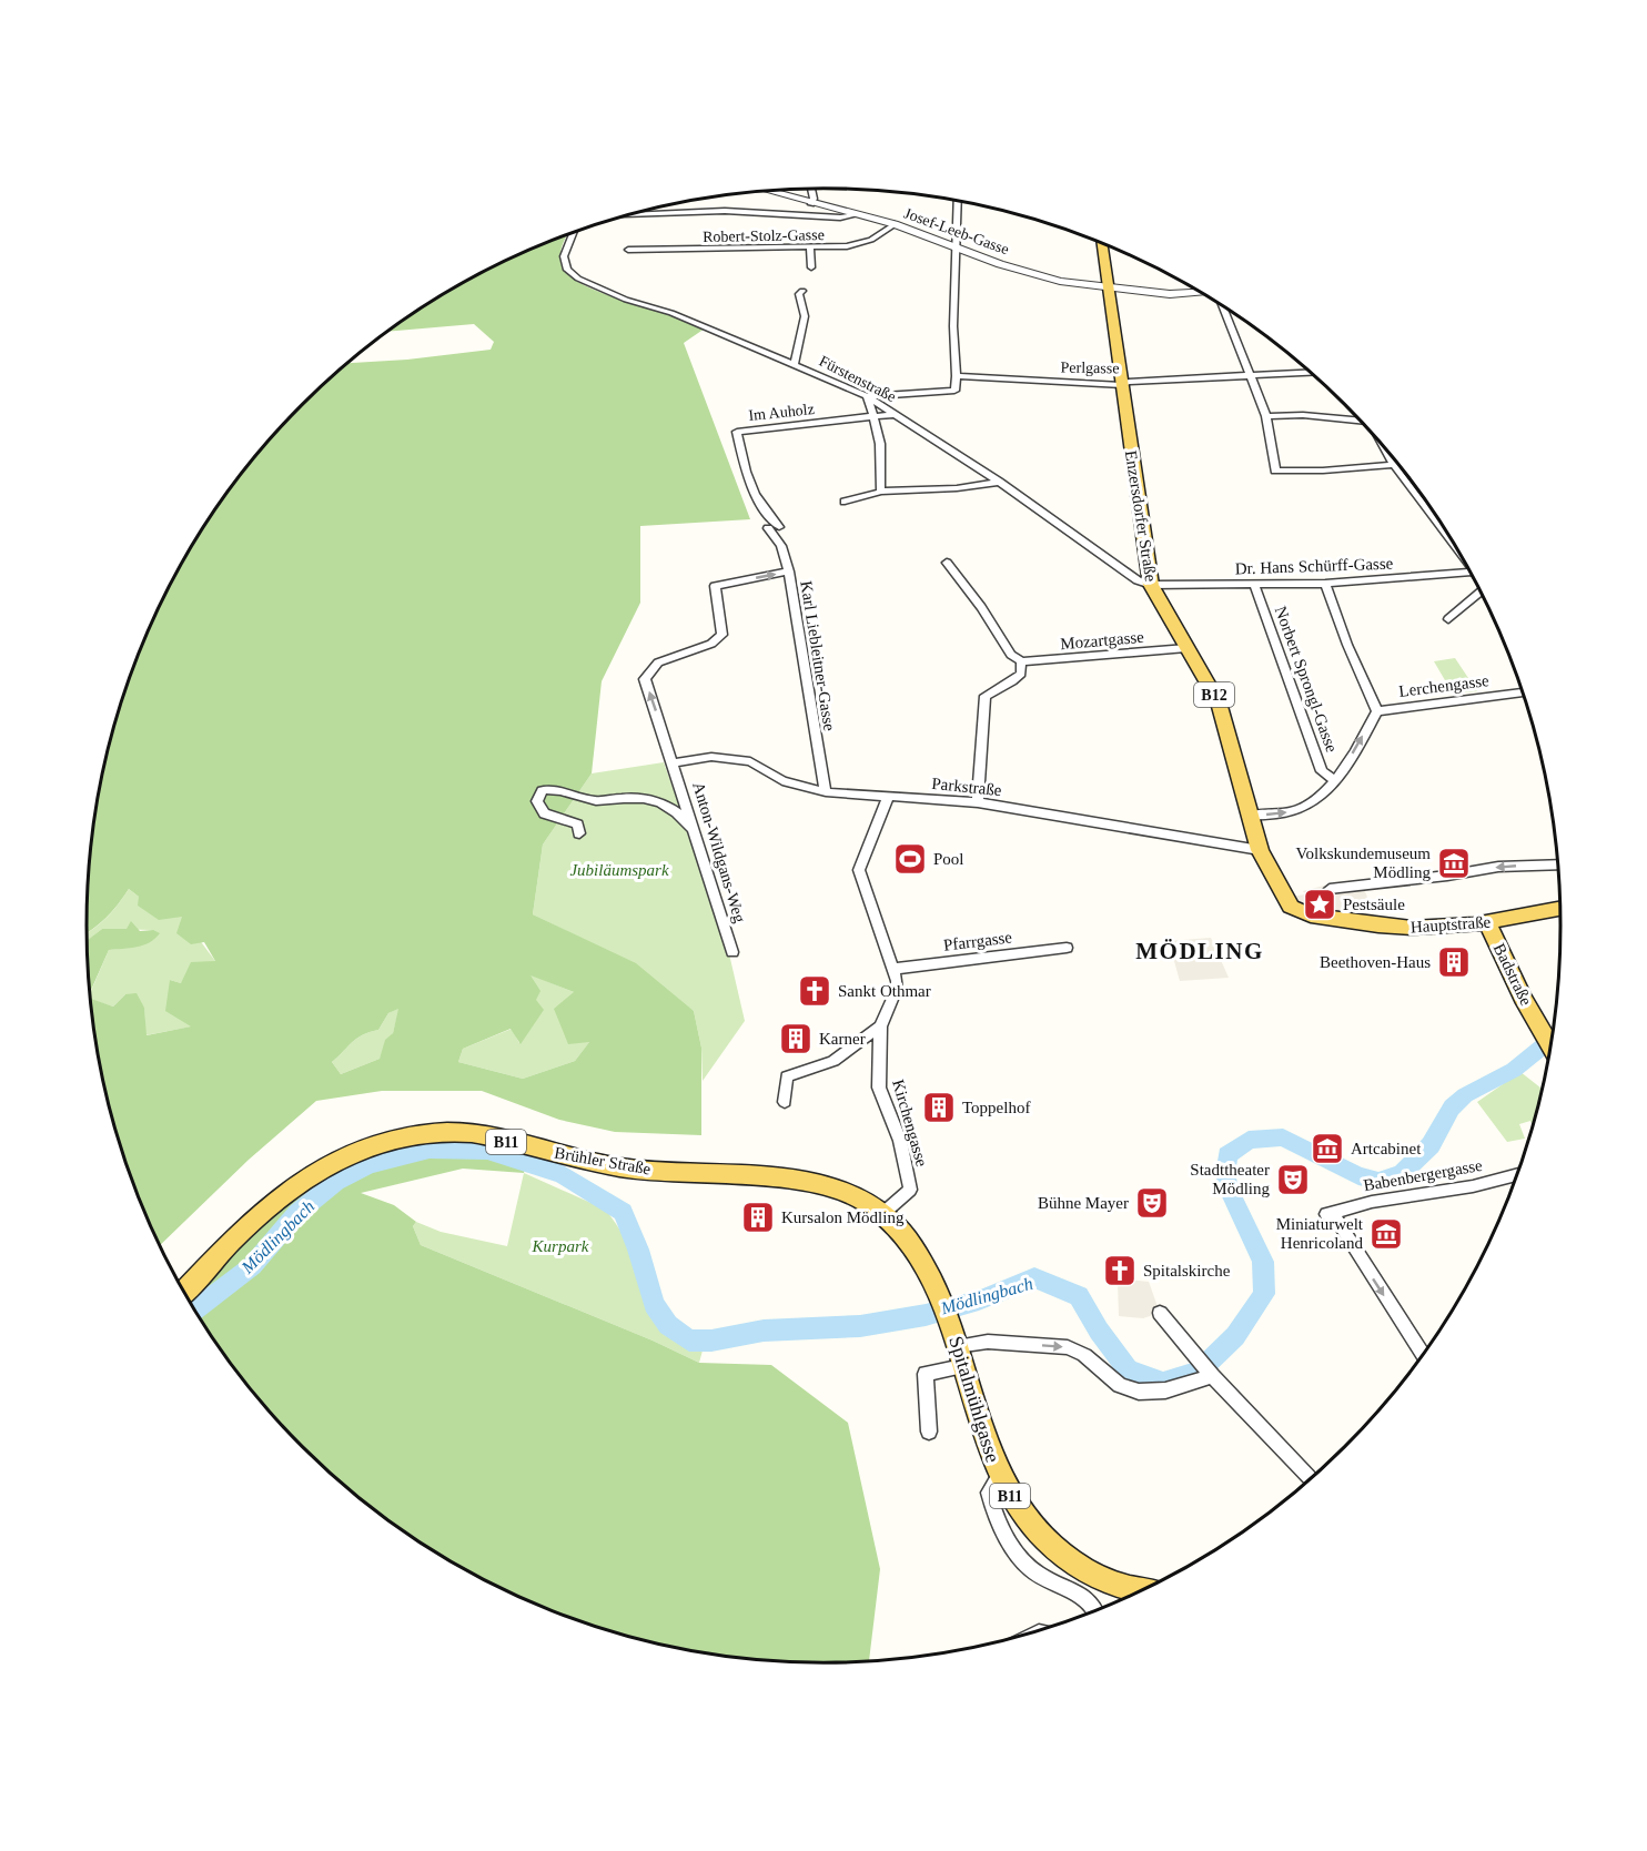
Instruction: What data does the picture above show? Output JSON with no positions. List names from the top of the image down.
{
  "streets": {
    "main road": [
      "Enzersdorfer Straße",
      "B12",
      "Hauptstraße",
      "Badstraße",
      "B11",
      "Brühler Straße",
      "Spitalmühlgasse"
    ],
    "street": [
      "Josef-Leeb-Gasse",
      "Robert-Stolz-Gasse",
      "Perlgasse",
      "Fürstenstraße",
      "Im Auholz",
      "Dr. Hans Schürff-Gasse",
      "Mozartgasse",
      "Karl Liebleitner-Gasse",
      "Norbert Sprongl-Gasse",
      "Lerchengasse",
      "Parkstraße",
      "Anton-Wildgans-Weg",
      "Pfarrgasse",
      "Kirchengasse",
      "Babenbergergasse"
    ]
  },
  "crossings": [
    ["Josef-Leeb-Gasse", "Robert-Stolz-Gasse"],
    ["Josef-Leeb-Gasse", "Enzersdorfer Straße"],
    ["Josef-Leeb-Gasse", "B12"],
    ["Perlgasse", "Enzersdorfer Straße"],
    ["Fürstenstraße", "Im Auholz"],
    ["Fürstenstraße", "Enzersdorfer Straße"],
    ["Fürstenstraße", "Dr. Hans Schürff-Gasse"],
    ["Im Auholz", "Karl Liebleitner-Gasse"],
    ["Enzersdorfer Straße", "Dr. Hans Schürff-Gasse"],
    ["Enzersdorfer Straße", "Mozartgasse"],
    ["Enzersdorfer Straße", "B12"],
    ["Enzersdorfer Straße", "Parkstraße"],
    ["Enzersdorfer Straße", "Hauptstraße"],
    ["Dr. Hans Schürff-Gasse", "Norbert Sprongl-Gasse"],
    ["Karl Liebleitner-Gasse", "Parkstraße"],
    ["Karl Liebleitner-Gasse", "Anton-Wildgans-Weg"],
    ["Parkstraße", "Anton-Wildgans-Weg"],
    ["Hauptstraße", "Badstraße"],
    ["Pfarrgasse", "Kirchengasse"],
    ["Kirchengasse", "Brühler Straße"],
    ["Kirchengasse", "Spitalmühlgasse"],
    ["Brühler Straße", "Spitalmühlgasse"]
  ],
  "districts": ["MÖDLING"],
  "water": ["Mödlingbach"],
  "parks": ["Jubiläumspark", "Kurpark"],
  "places": {
    "sports": ["Pool"],
    "museum": ["Volkskundemuseum Mödling", "Artcabinet", "Miniaturwelt Henricoland"],
    "place": ["Pestsäule"],
    "building": [
      "Beethoven-Haus",
      "Karner",
      "Toppelhof",
      "Kursalon Mödling"
    ],
    "church": ["Sankt Othmar", "Spitalskirche"],
    "theatre": ["Stadttheater Mödling", "Bühne Mayer"]
  }
}
